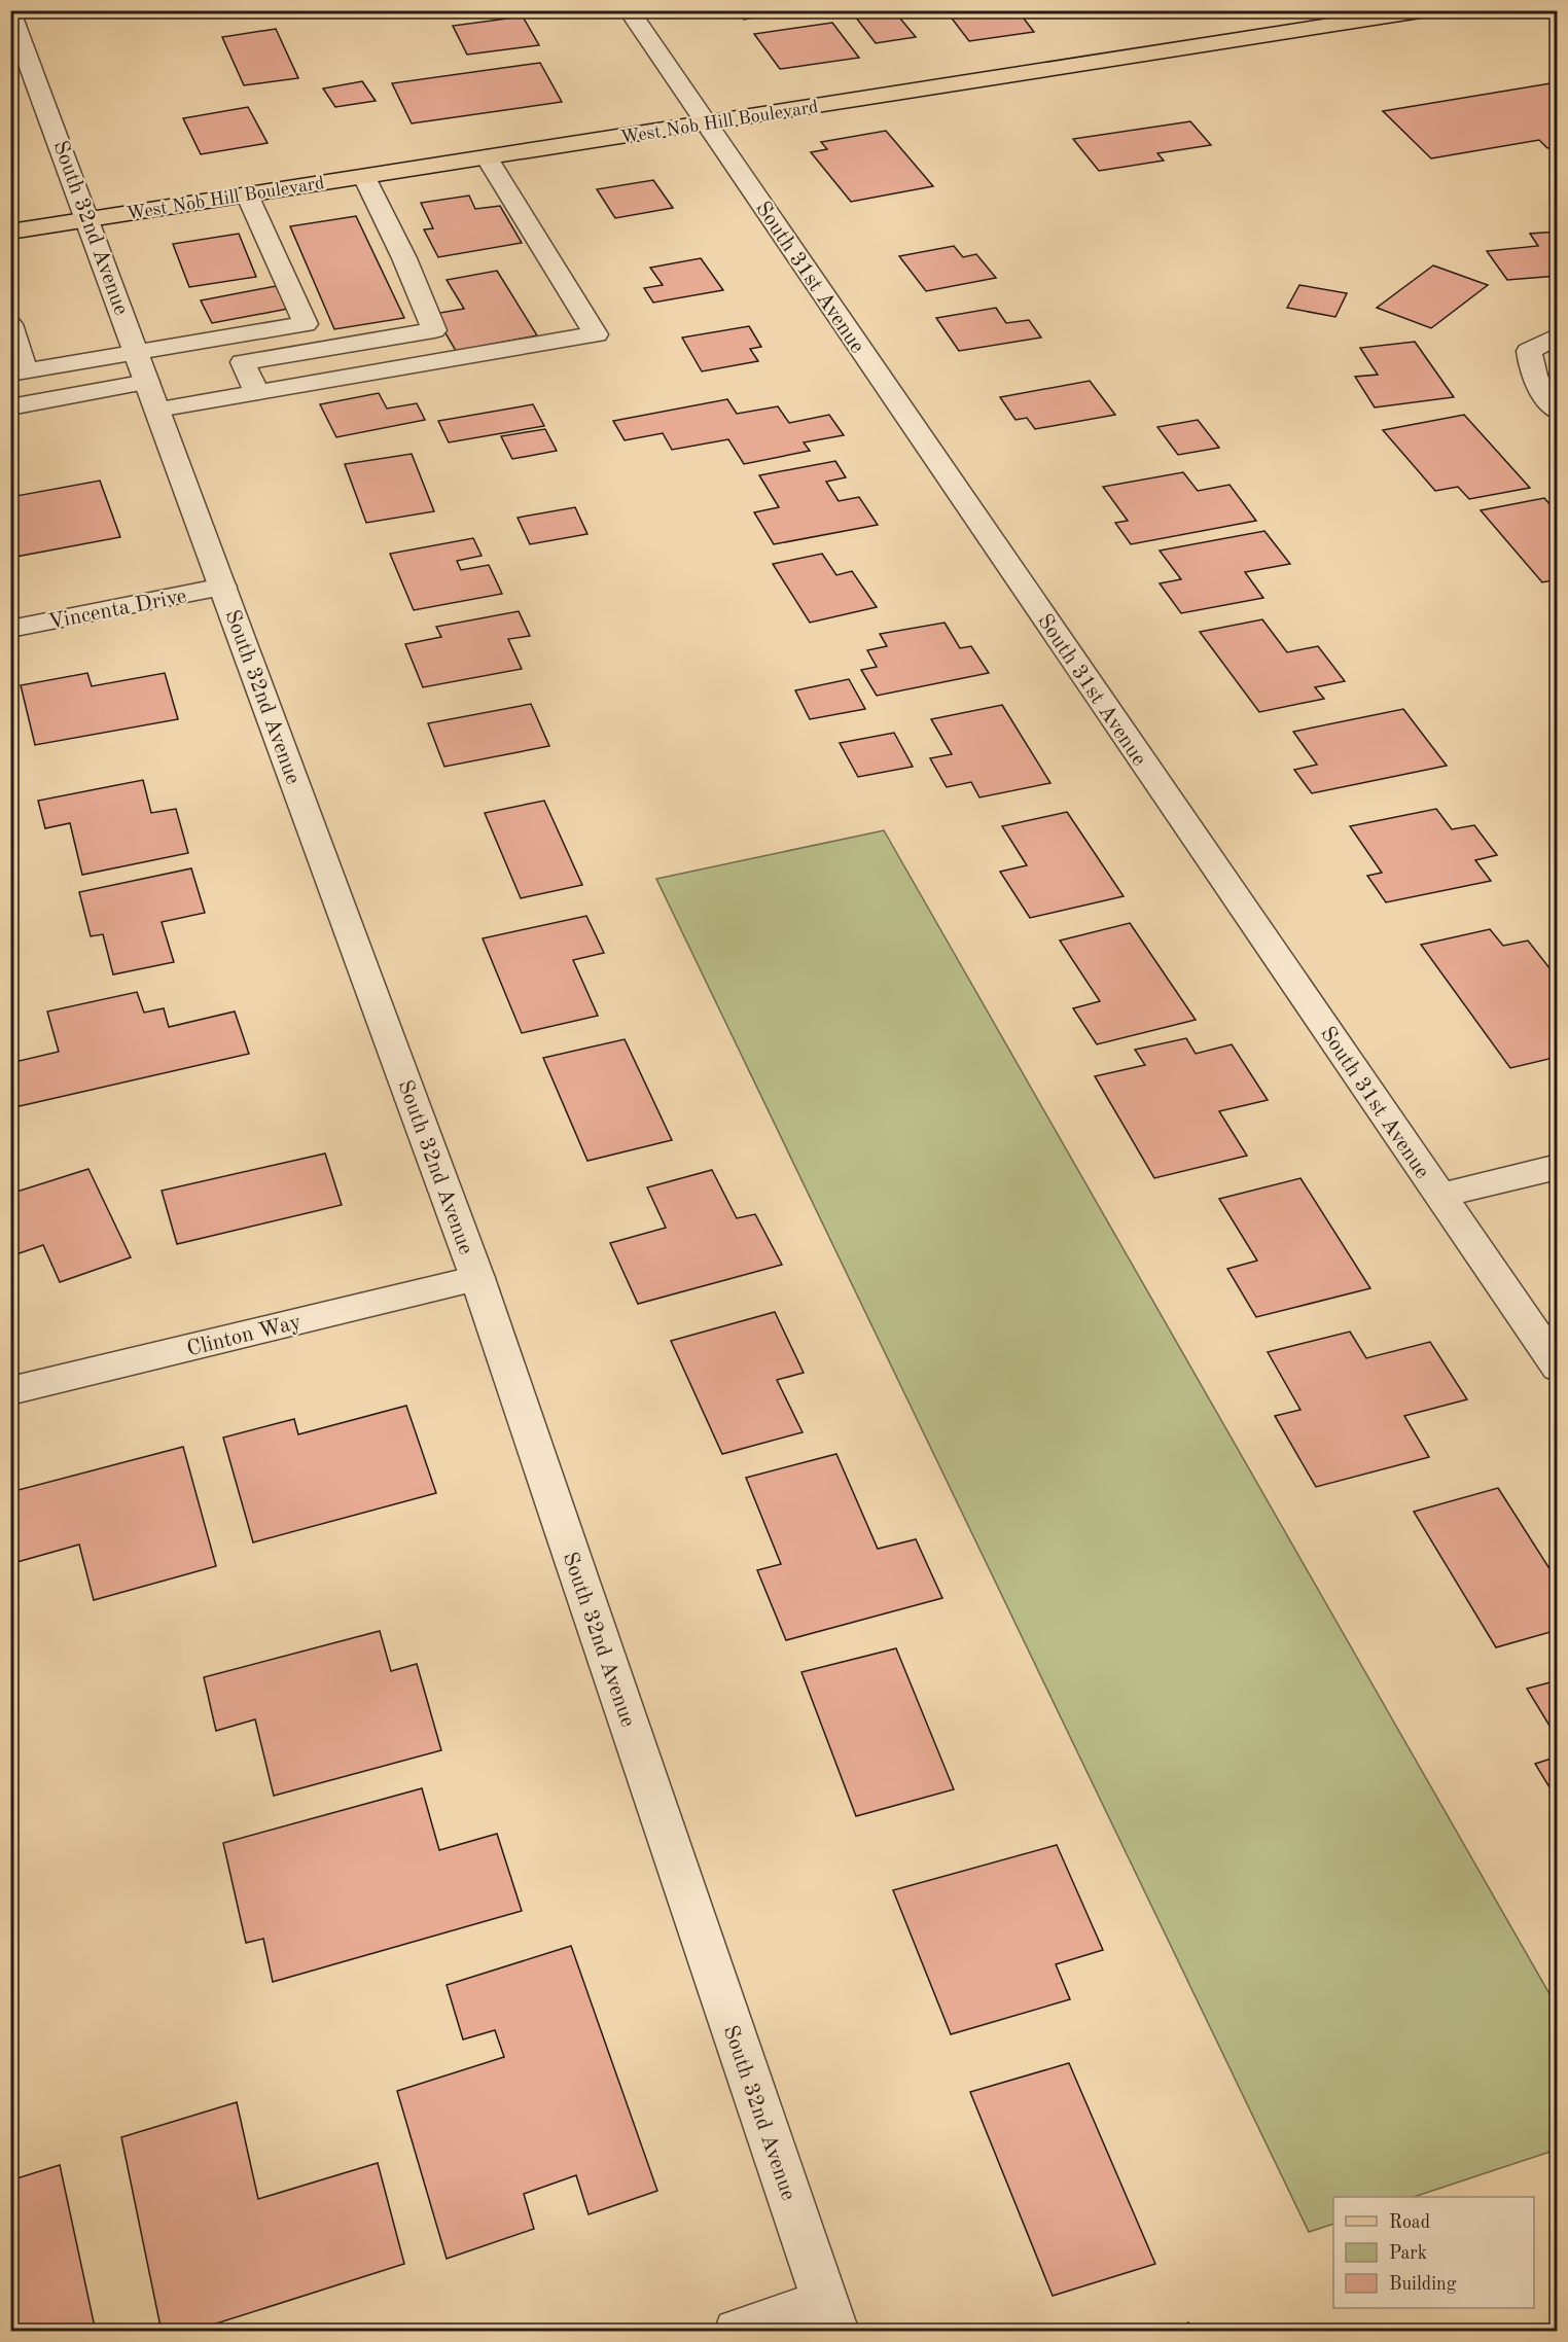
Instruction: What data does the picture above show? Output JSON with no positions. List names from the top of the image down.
{
  "streets": {
    "main road": ["West Nob Hill Boulevard"],
    "street": [
      "South 32nd Avenue",
      "South 31st Avenue",
      "Vincenta Drive",
      "Clinton Way"
    ]
  },
  "crossings": [
    ["West Nob Hill Boulevard", "South 32nd Avenue"],
    ["West Nob Hill Boulevard", "South 31st Avenue"],
    ["South 32nd Avenue", "Vincenta Drive"],
    ["South 32nd Avenue", "Clinton Way"]
  ],
  "legend": ["Road", "Park", "Building"]
}
